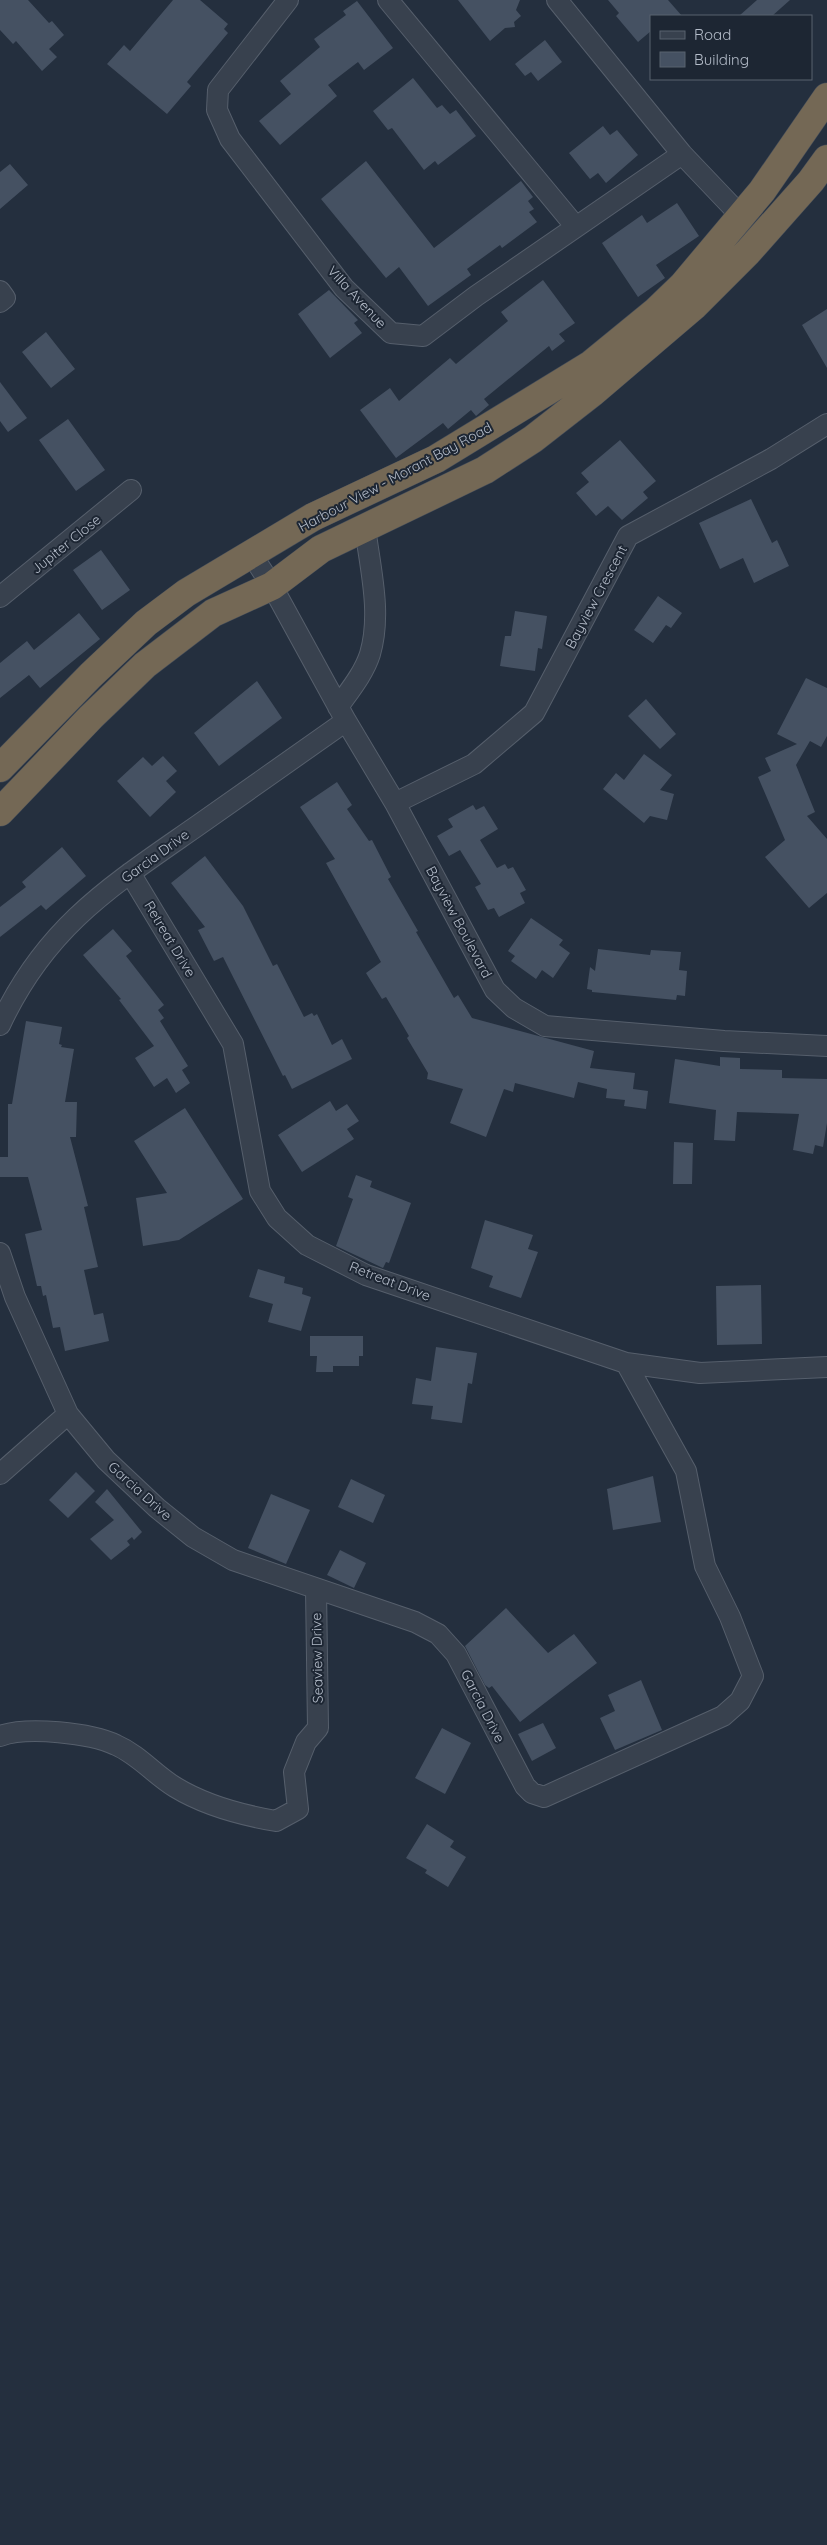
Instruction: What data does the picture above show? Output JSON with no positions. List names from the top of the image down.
{
  "streets": {
    "highway": ["Harbour View - Morant Bay Road"],
    "street": [
      "Villa Avenue",
      "Jupiter Close",
      "Bayview Crescent",
      "Garcia Drive",
      "Bayview Boulevard",
      "Retreat Drive",
      "Seaview Drive"
    ]
  },
  "crossings": [
    ["Harbour View - Morant Bay Road", "Garcia Drive"],
    ["Harbour View - Morant Bay Road", "Bayview Boulevard"],
    ["Bayview Crescent", "Bayview Boulevard"],
    ["Garcia Drive", "Bayview Boulevard"],
    ["Garcia Drive", "Retreat Drive"],
    ["Garcia Drive", "Seaview Drive"]
  ],
  "legend": ["Road", "Building"]
}
